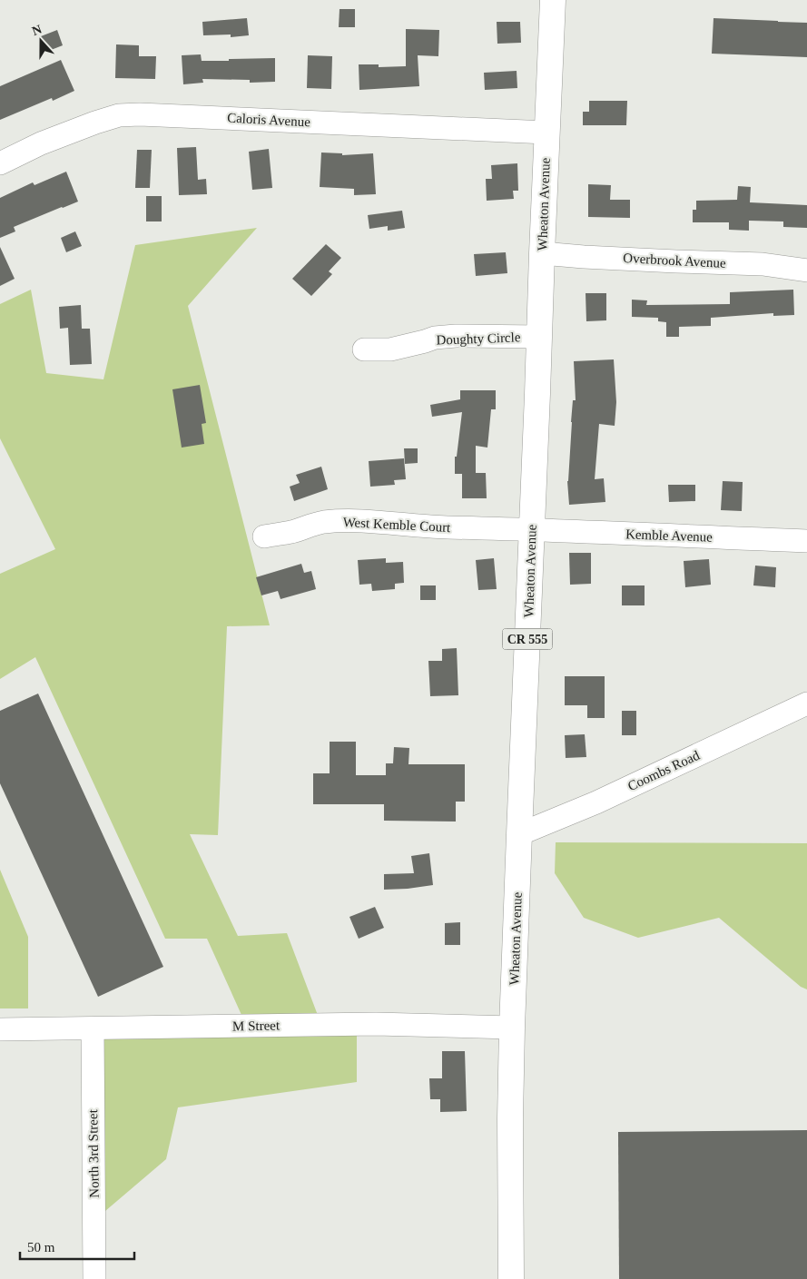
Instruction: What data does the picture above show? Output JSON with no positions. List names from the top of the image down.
{
  "streets": {
    "main road": ["Wheaton Avenue", "CR 555"],
    "street": [
      "Caloris Avenue",
      "Overbrook Avenue",
      "Doughty Circle",
      "West Kemble Court",
      "Kemble Avenue",
      "Coombs Road",
      "M Street",
      "North 3rd Street"
    ]
  },
  "crossings": [
    ["Caloris Avenue", "Wheaton Avenue"],
    ["Wheaton Avenue", "Overbrook Avenue"],
    ["Wheaton Avenue", "Doughty Circle"],
    ["Wheaton Avenue", "West Kemble Court"],
    ["Wheaton Avenue", "Kemble Avenue"],
    ["Wheaton Avenue", "Coombs Road"],
    ["Wheaton Avenue", "M Street"],
    ["West Kemble Court", "Kemble Avenue"],
    ["M Street", "North 3rd Street"]
  ],
  "scale_bar": "50 m",
  "north": "top"
}
